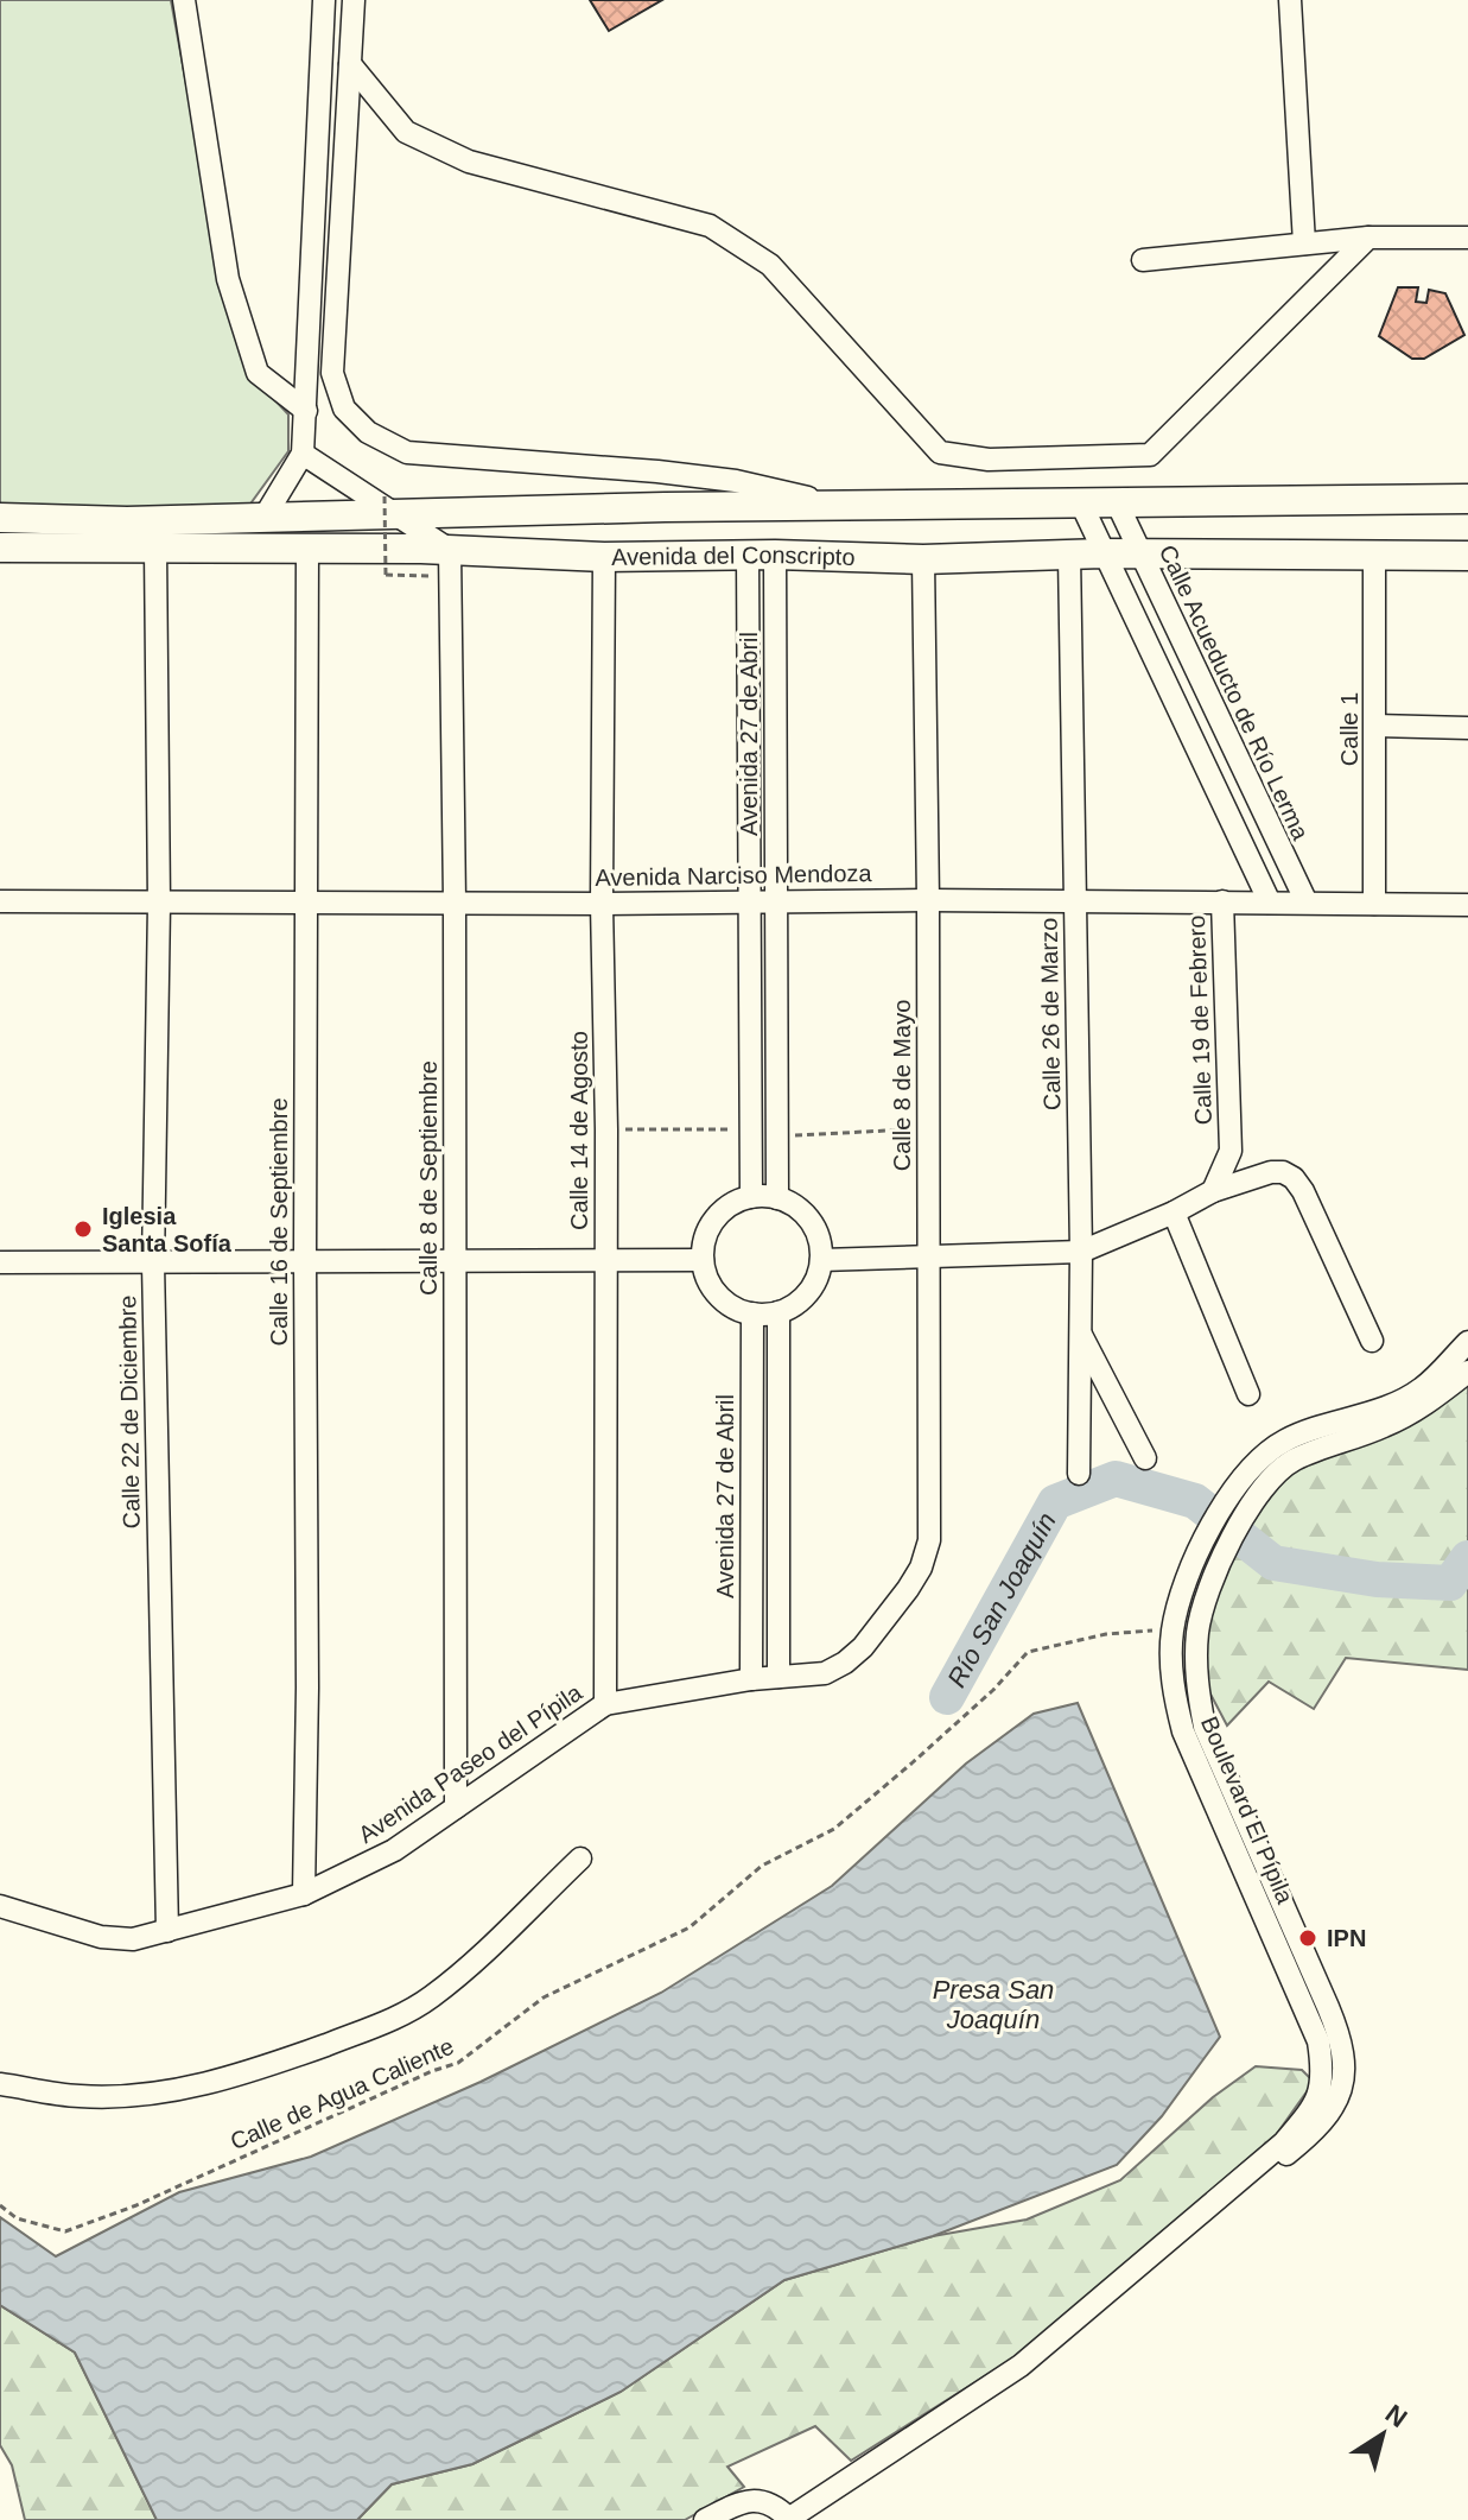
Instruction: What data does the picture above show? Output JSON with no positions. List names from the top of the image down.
{
  "streets": {
    "main road": ["Avenida del Conscripto"],
    "street": [
      "Calle Acueducto de Río Lerma",
      "Calle 1",
      "Avenida 27 de Abril",
      "Avenida Narciso Mendoza",
      "Calle 26 de Marzo",
      "Calle 19 de Febrero",
      "Calle 8 de Mayo",
      "Calle 14 de Agosto",
      "Calle 8 de Septiembre",
      "Calle 16 de Septiembre",
      "Calle 22 de Diciembre",
      "Avenida Paseo del Pípila",
      "Boulevard El Pípila"
    ],
    "path": ["Calle de Agua Caliente"]
  },
  "crossings": [
    ["Avenida del Conscripto", "Calle Acueducto de Río Lerma"],
    ["Avenida del Conscripto", "Calle 1"],
    ["Avenida del Conscripto", "Avenida 27 de Abril"],
    ["Avenida del Conscripto", "Calle 26 de Marzo"],
    ["Avenida del Conscripto", "Calle 8 de Mayo"],
    ["Avenida del Conscripto", "Calle 14 de Agosto"],
    ["Avenida del Conscripto", "Calle 8 de Septiembre"],
    ["Avenida del Conscripto", "Calle 16 de Septiembre"],
    ["Avenida del Conscripto", "Calle 22 de Diciembre"],
    ["Calle Acueducto de Río Lerma", "Avenida Narciso Mendoza"],
    ["Calle 1", "Avenida Narciso Mendoza"],
    ["Avenida 27 de Abril", "Avenida Narciso Mendoza"],
    ["Avenida 27 de Abril", "Avenida Paseo del Pípila"],
    ["Avenida Narciso Mendoza", "Calle 26 de Marzo"],
    ["Avenida Narciso Mendoza", "Calle 19 de Febrero"],
    ["Avenida Narciso Mendoza", "Calle 8 de Mayo"],
    ["Avenida Narciso Mendoza", "Calle 14 de Agosto"],
    ["Avenida Narciso Mendoza", "Calle 8 de Septiembre"],
    ["Avenida Narciso Mendoza", "Calle 16 de Septiembre"],
    ["Avenida Narciso Mendoza", "Calle 22 de Diciembre"],
    ["Calle 8 de Mayo", "Avenida Paseo del Pípila"],
    ["Calle 14 de Agosto", "Avenida Paseo del Pípila"],
    ["Calle 8 de Septiembre", "Avenida Paseo del Pípila"],
    ["Calle 16 de Septiembre", "Avenida Paseo del Pípila"],
    ["Calle 22 de Diciembre", "Avenida Paseo del Pípila"]
  ],
  "water": ["Río San Joaquín", "Presa San Joaquín"],
  "places": ["Iglesia Santa Sofía", "IPN"],
  "north": "top right"
}
